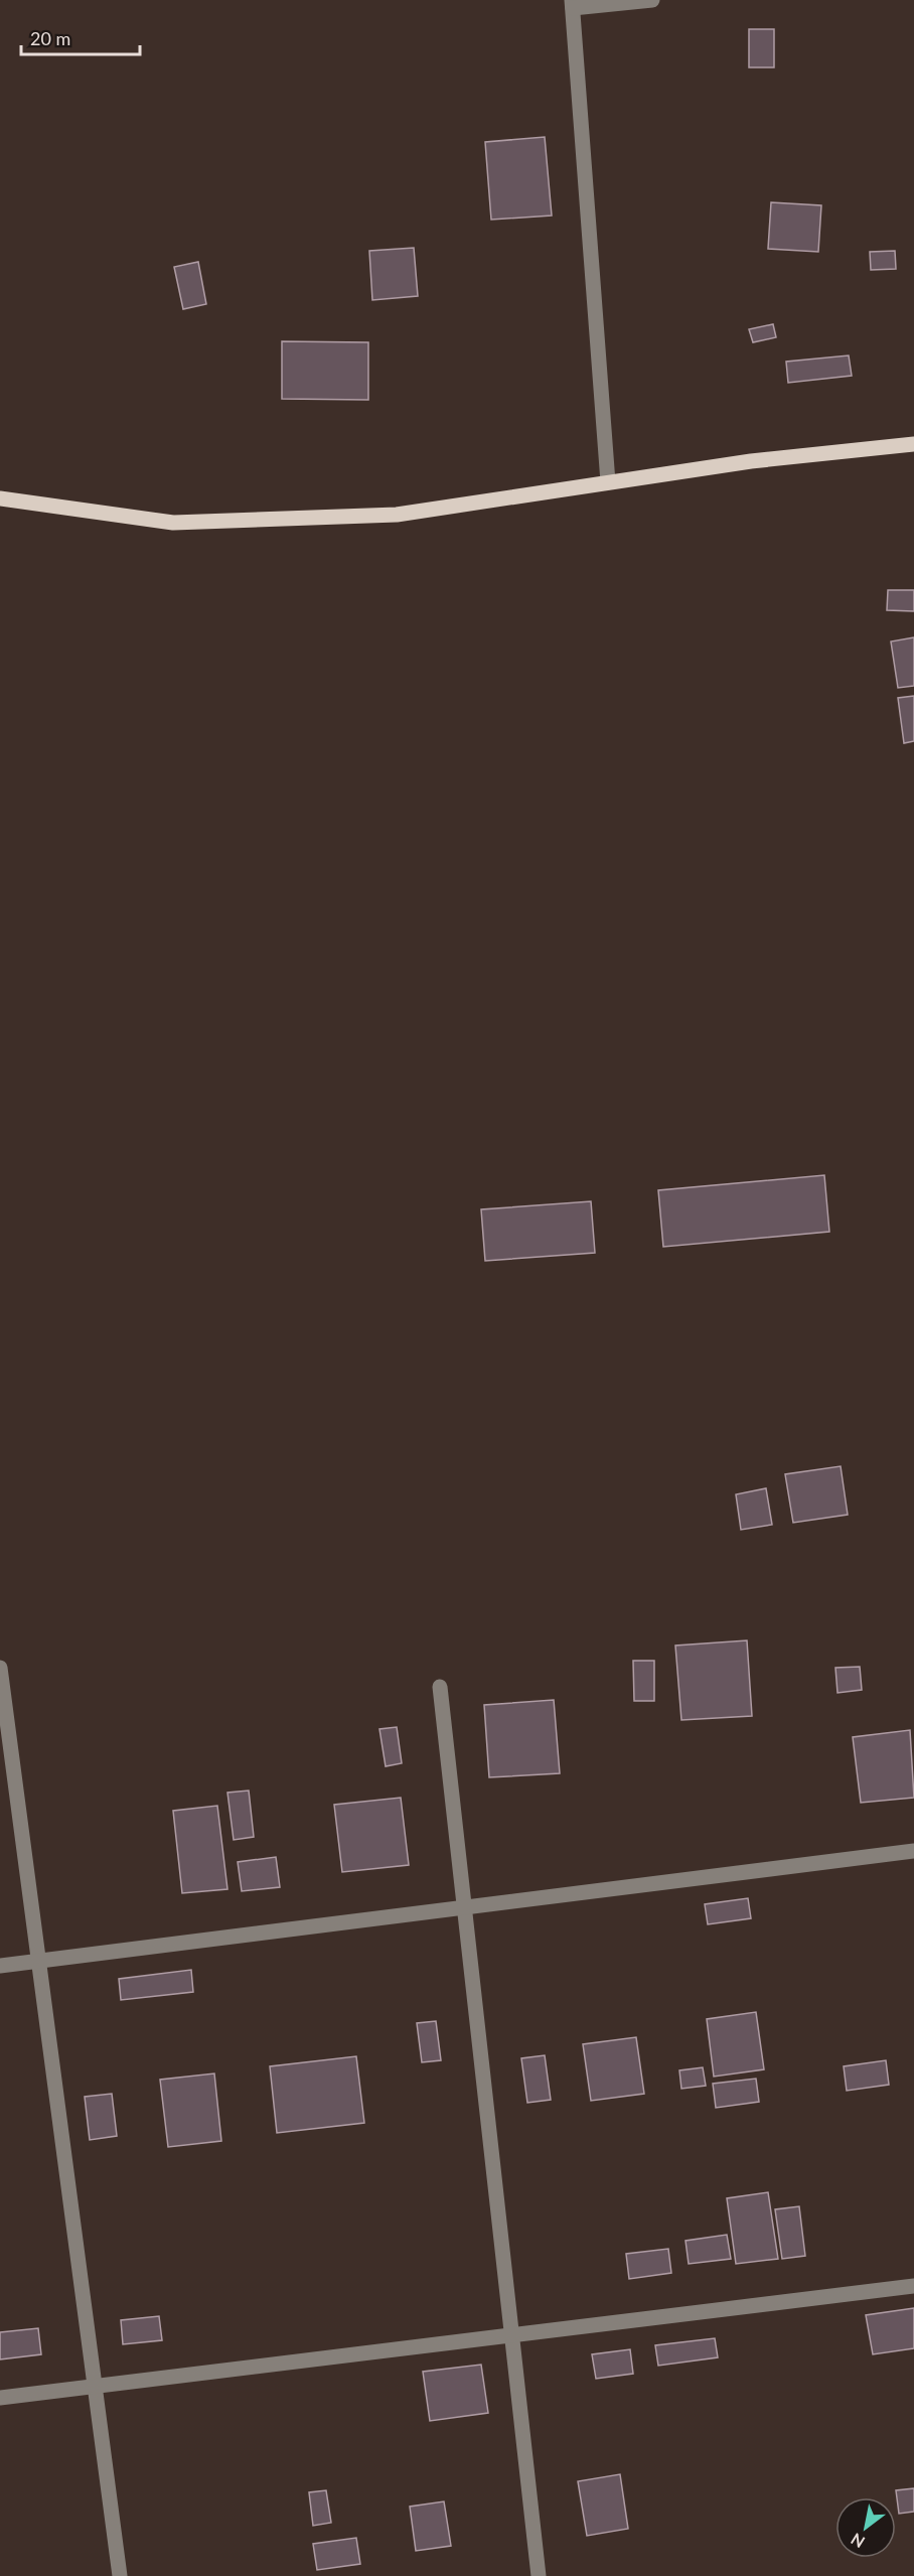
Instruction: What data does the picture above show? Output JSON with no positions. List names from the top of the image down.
{
  "scale_bar": "20 m",
  "north": "bottom left"
}
